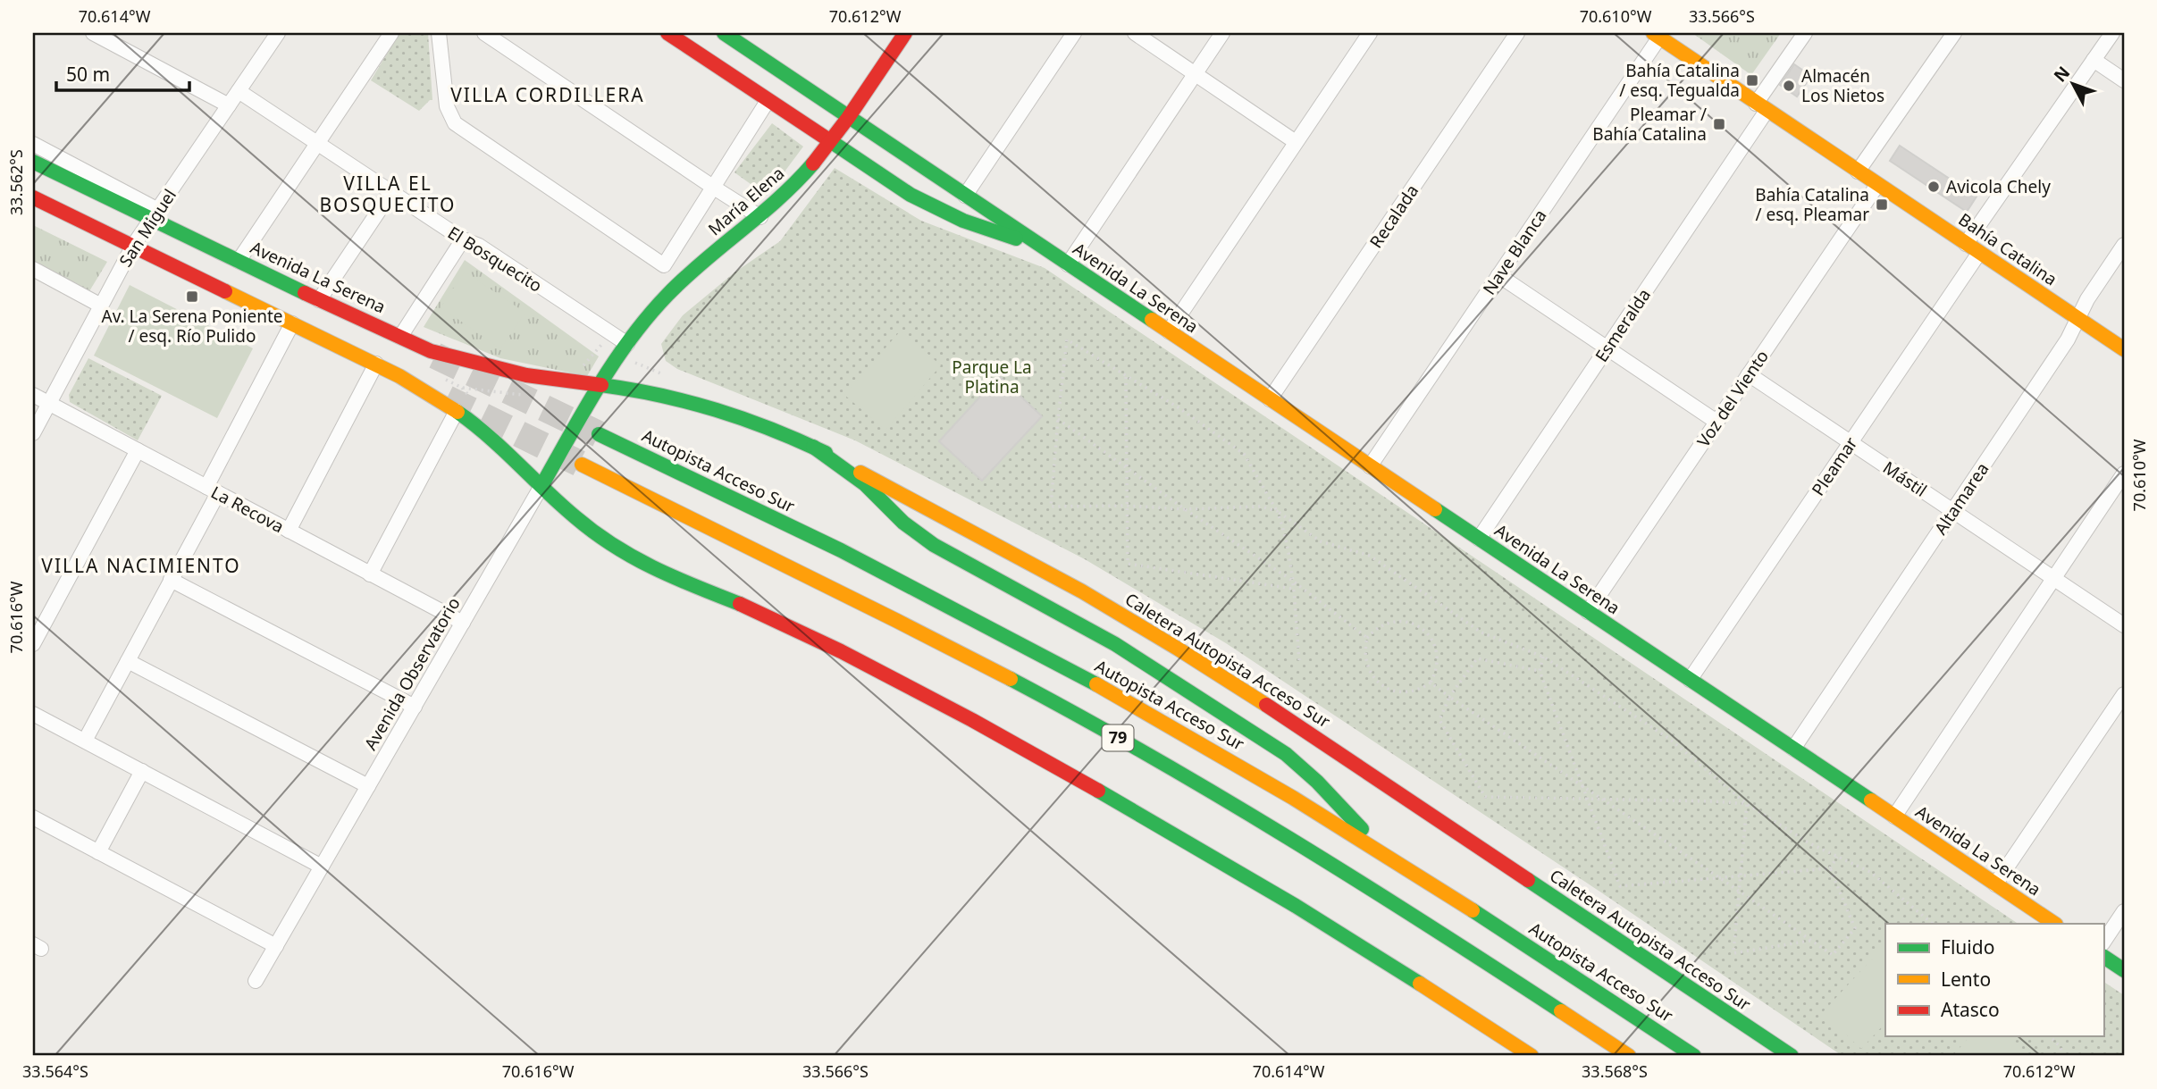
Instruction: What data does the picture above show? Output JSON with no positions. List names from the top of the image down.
{
  "streets": {
    "main road": [
      "María Elena",
      "Bahía Catalina",
      "Avenida La Serena",
      "Autopista Acceso Sur",
      "Caletera Autopista Acceso Sur",
      "Avenida Observatorio",
      "79"
    ],
    "street": [
      "Recalada",
      "San Miguel",
      "Nave Blanca",
      "El Bosquecito",
      "Esmeralda",
      "Voz del Viento",
      "Pleamar",
      "Mástil",
      "Altamarea",
      "La Recova"
    ]
  },
  "crossings": [
    ["María Elena", "El Bosquecito"],
    ["María Elena", "Avenida La Serena"],
    ["María Elena", "Caletera Autopista Acceso Sur"],
    ["María Elena", "Avenida Observatorio"],
    ["Recalada", "Avenida La Serena"],
    ["San Miguel", "El Bosquecito"],
    ["San Miguel", "Avenida La Serena"],
    ["San Miguel", "La Recova"],
    ["Bahía Catalina", "Nave Blanca"],
    ["Bahía Catalina", "Esmeralda"],
    ["Bahía Catalina", "Voz del Viento"],
    ["Bahía Catalina", "Pleamar"],
    ["Bahía Catalina", "Altamarea"],
    ["Nave Blanca", "Avenida La Serena"],
    ["Avenida La Serena", "Esmeralda"],
    ["Avenida La Serena", "Voz del Viento"],
    ["Avenida La Serena", "Pleamar"],
    ["Avenida La Serena", "Altamarea"],
    ["Avenida La Serena", "Caletera Autopista Acceso Sur"],
    ["Avenida La Serena", "Avenida Observatorio"],
    ["Voz del Viento", "Mástil"],
    ["Pleamar", "Mástil"],
    ["Mástil", "Altamarea"],
    ["La Recova", "Avenida Observatorio"],
    ["Caletera Autopista Acceso Sur", "Avenida Observatorio"]
  ],
  "districts": ["VILLA CORDILLERA", "VILLA EL BOSQUECITO", "VILLA NACIMIENTO"],
  "parks": ["Parque La Platina"],
  "places": {
    "transit": [
      "Bahía Catalina / esq. Tegualda",
      "Pleamar / Bahía Catalina",
      "Bahía Catalina / esq. Pleamar",
      "Av. La Serena Poniente / esq. Río Pulido"
    ],
    "other": ["Almacén Los Nietos", "Avicola Chely"]
  },
  "legend": ["Fluido", "Lento", "Atasco"],
  "scale_bar": "50 m",
  "north": "top left",
  "coordinates": [
    "70.614°W",
    "70.612°W",
    "70.610°W",
    "33.566°S",
    "33.562°S",
    "70.616°W",
    "33.564°S",
    "33.568°S"
  ]
}
